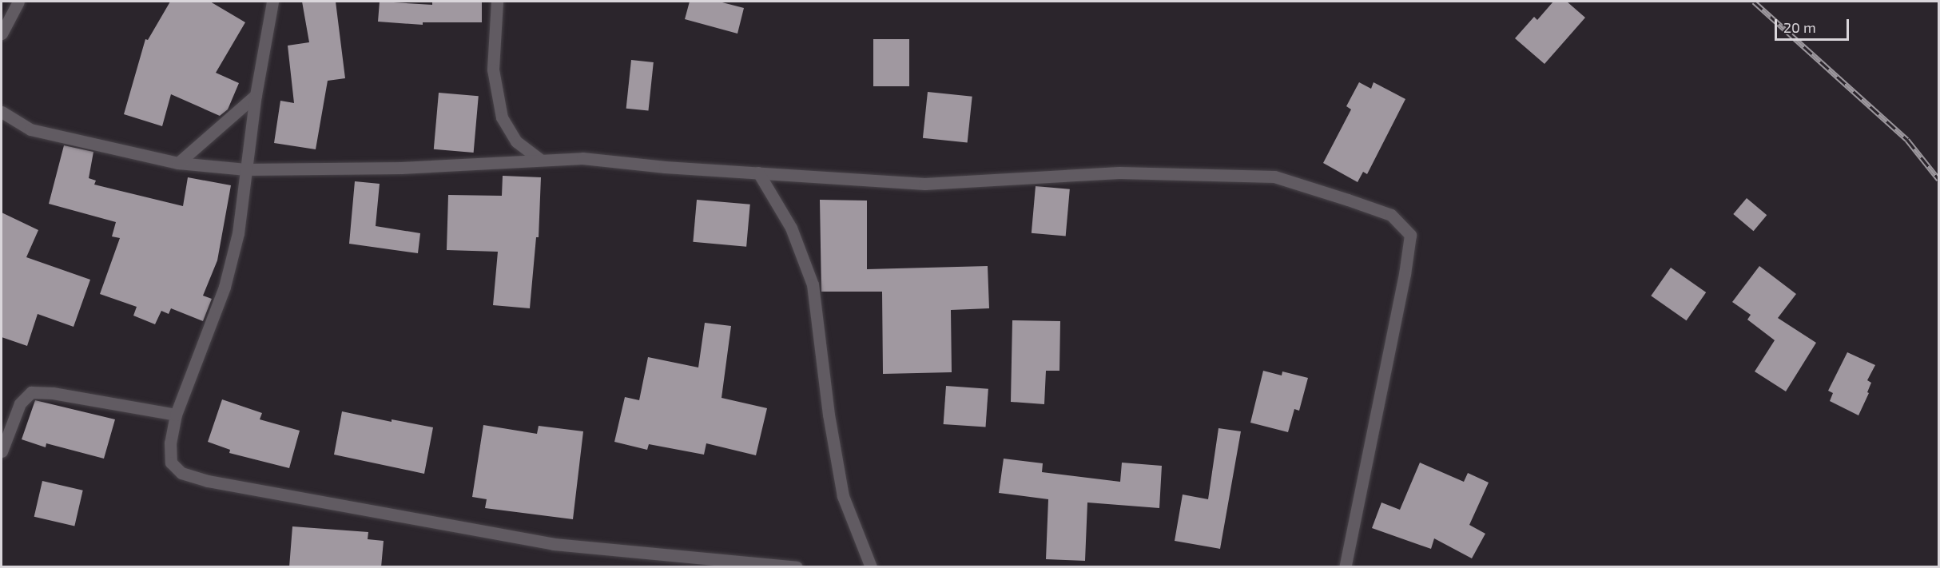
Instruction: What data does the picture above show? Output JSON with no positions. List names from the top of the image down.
{
  "scale_bar": "20 m"
}
